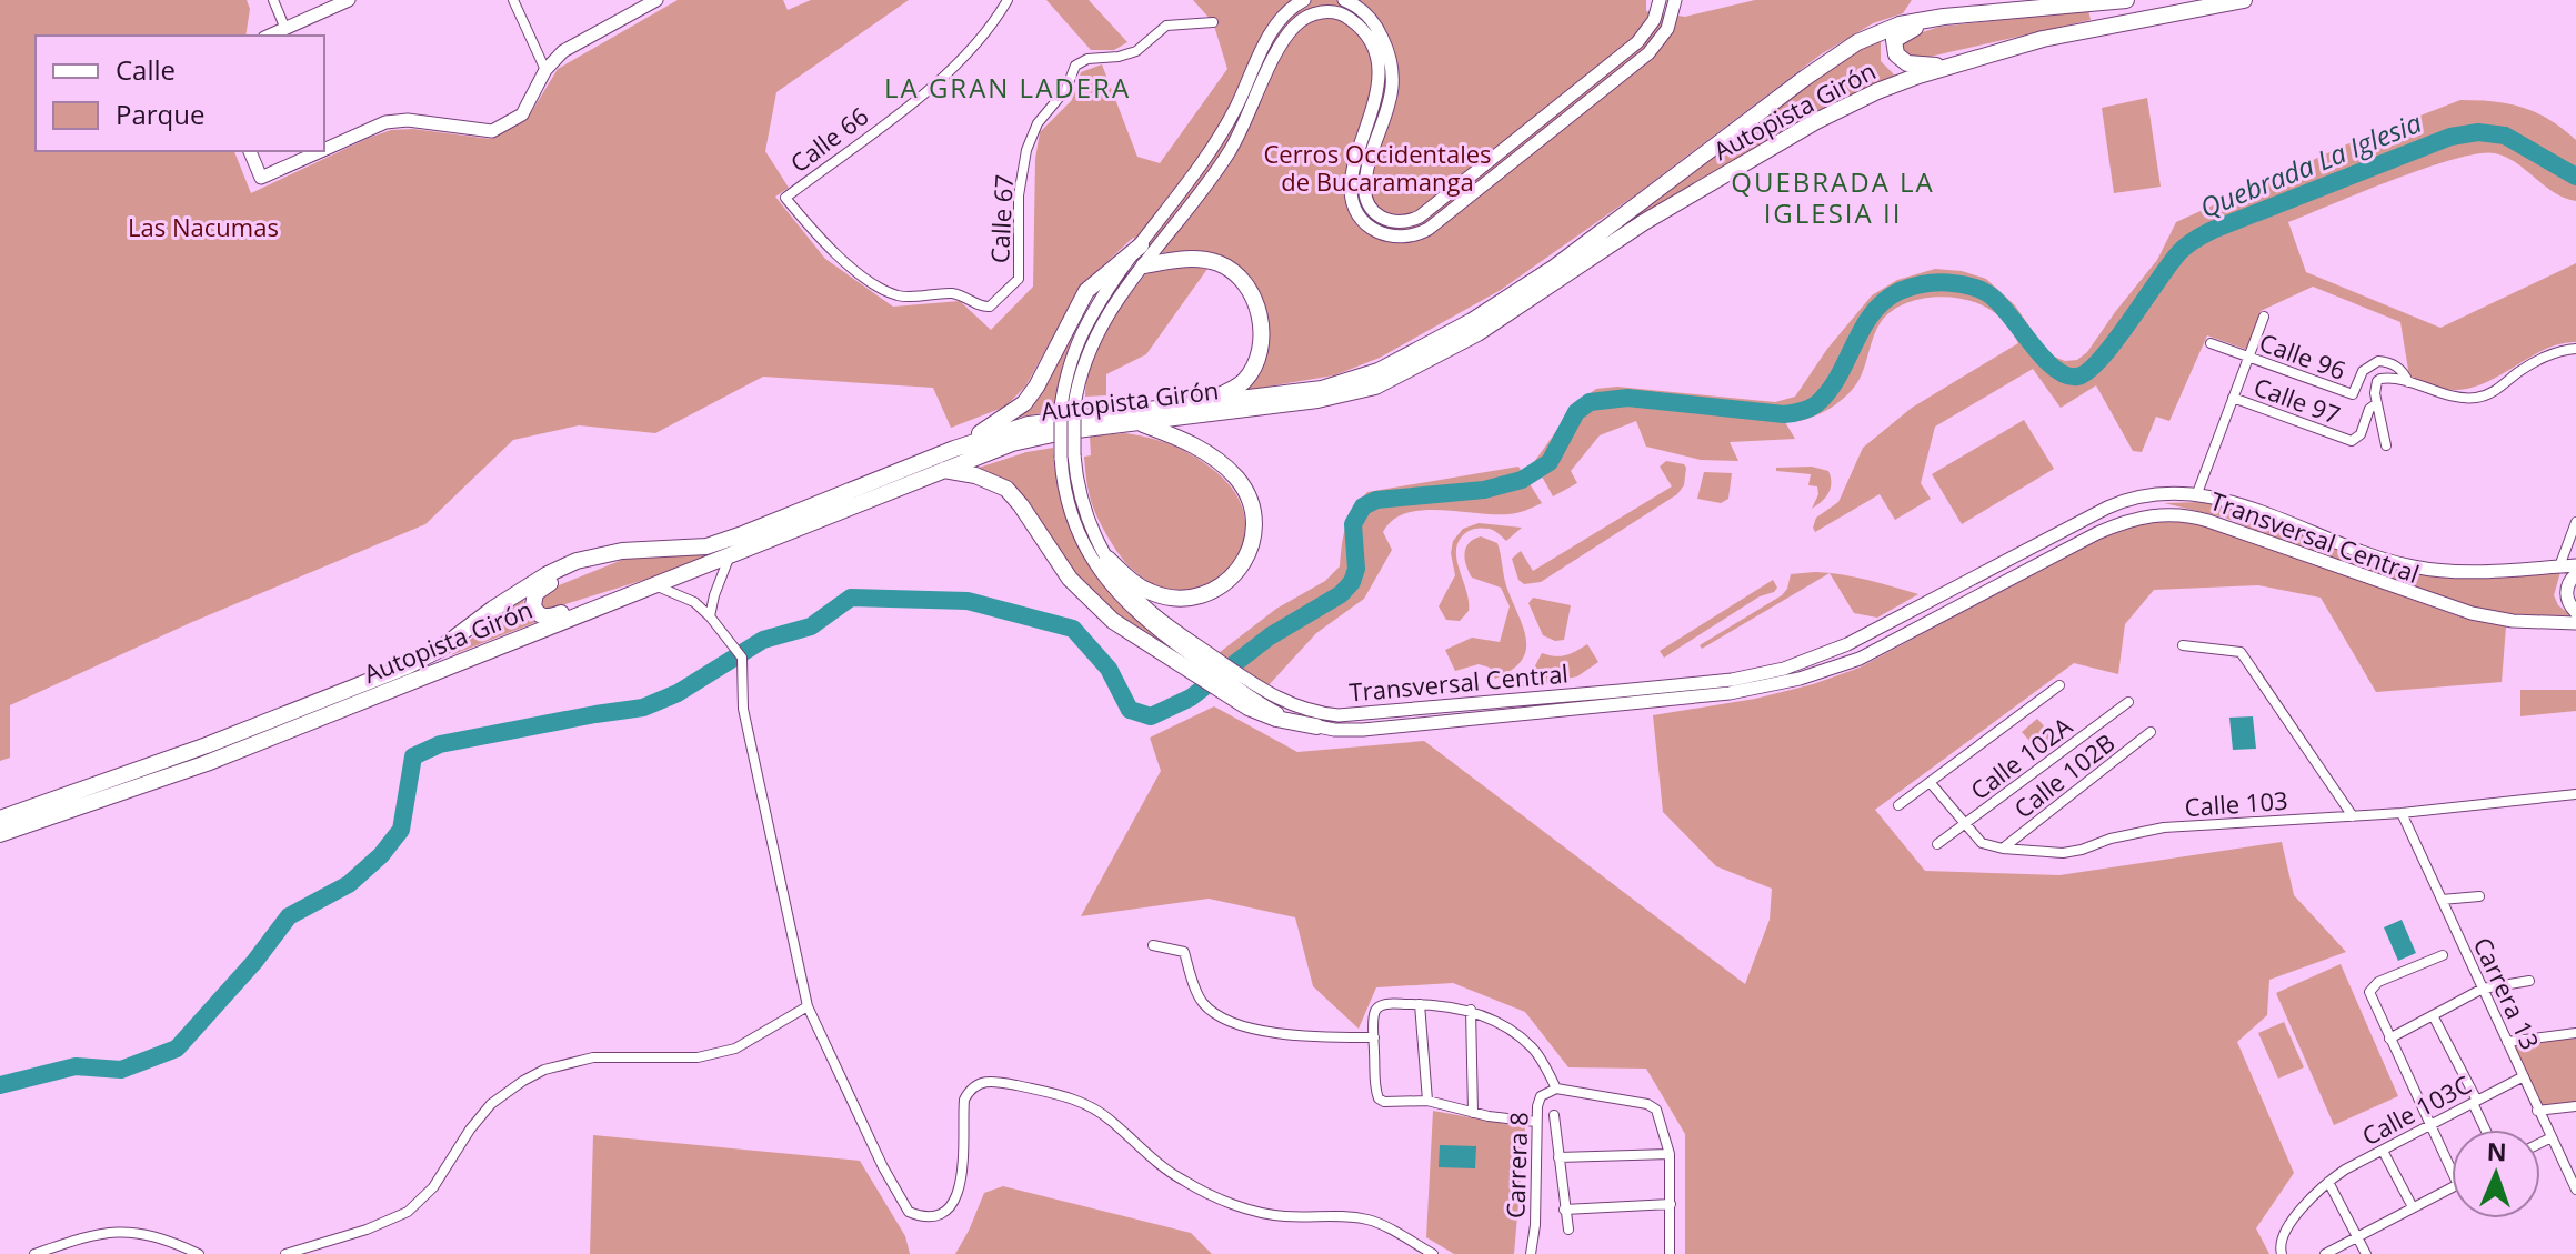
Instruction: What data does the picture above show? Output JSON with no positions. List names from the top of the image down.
{
  "streets": {
    "highway": ["Autopista Girón"],
    "main road": ["Transversal Central"],
    "street": [
      "Calle 66",
      "Calle 67",
      "Calle 96",
      "Calle 97",
      "Calle 102A",
      "Calle 102B",
      "Calle 103",
      "Carrera 13",
      "Calle 103C",
      "Carrera 8"
    ]
  },
  "crossings": [
    ["Calle 66", "Calle 67"],
    ["Calle 102A", "Calle 103"],
    ["Calle 102B", "Calle 103"],
    ["Calle 103", "Carrera 13"],
    ["Carrera 13", "Calle 103C"]
  ],
  "districts": ["LA GRAN LADERA", "QUEBRADA LA IGLESIA II"],
  "water": ["Quebrada La Iglesia"],
  "parks": ["Cerros Occidentales de Bucaramanga", "Las Nacumas"],
  "legend": ["Calle", "Parque"],
  "north": "top"
}
